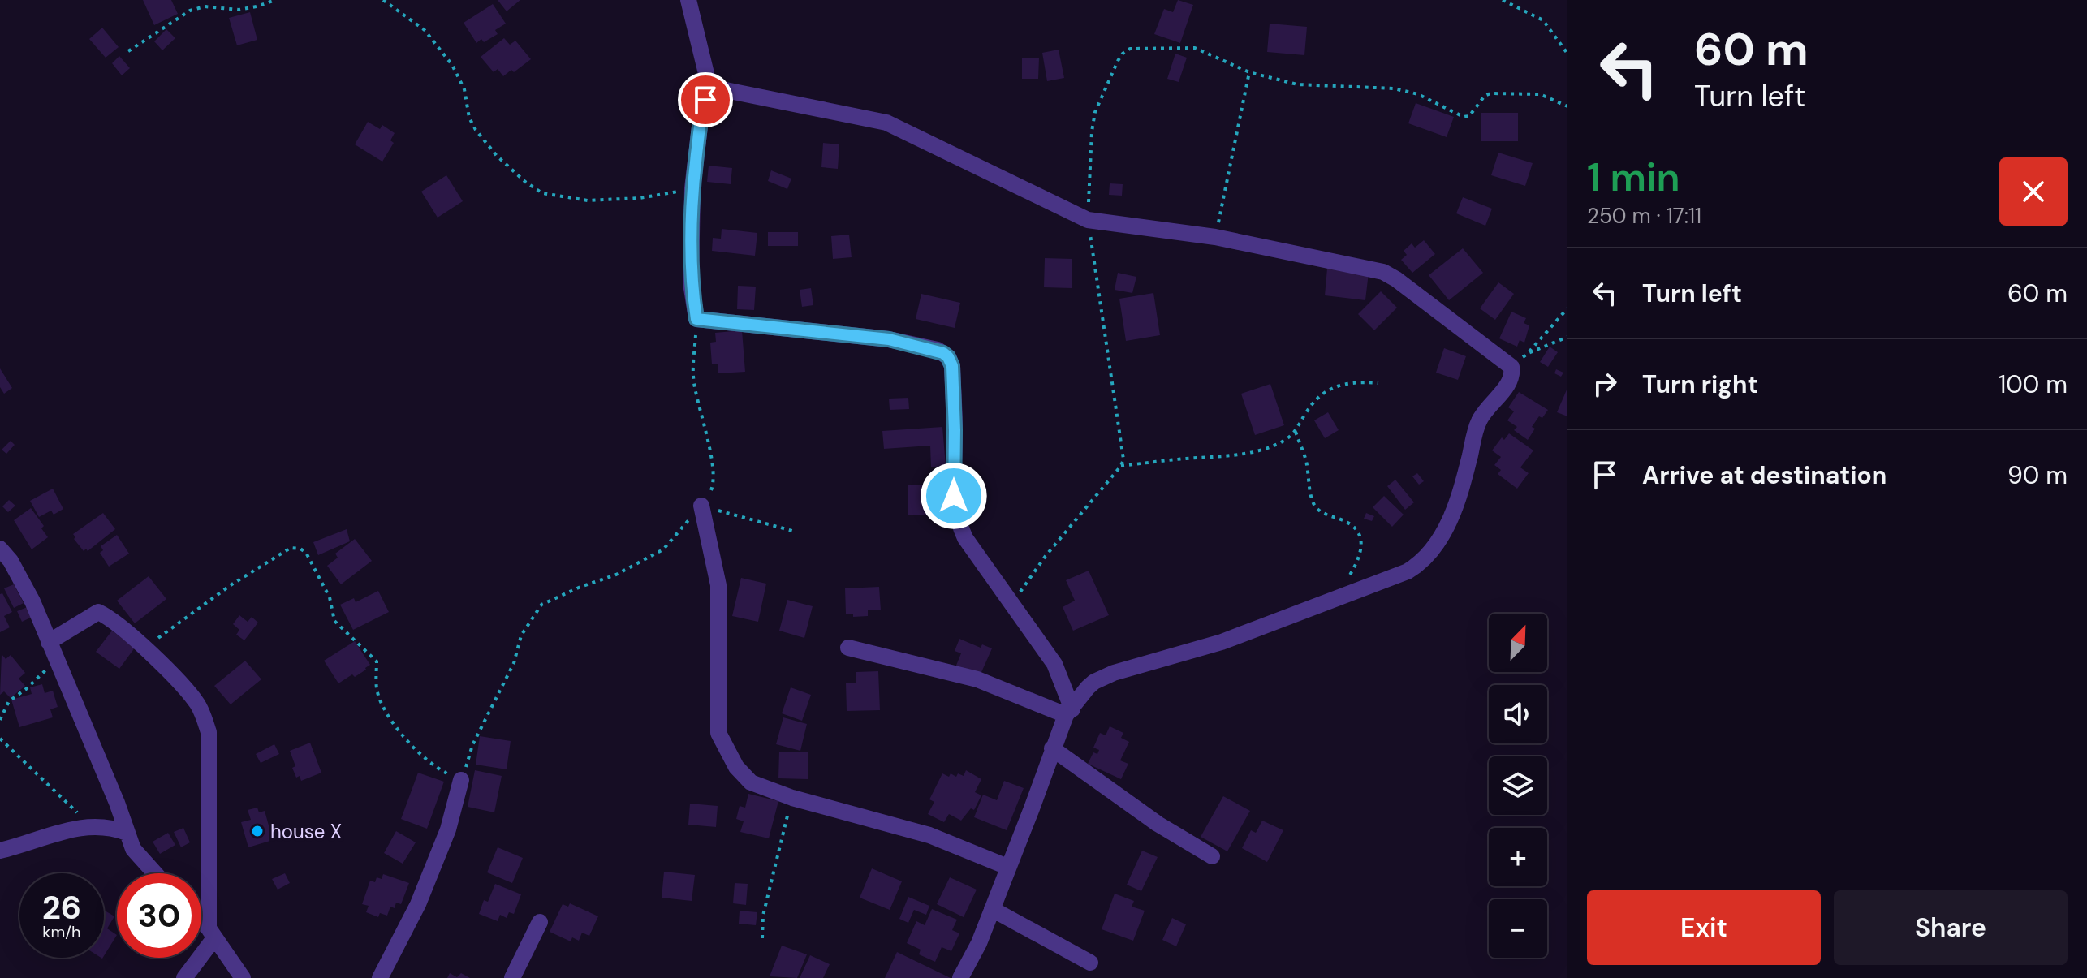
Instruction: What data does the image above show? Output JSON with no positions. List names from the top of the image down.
{
  "places": ["house X"],
  "north": "top right",
  "page": {
    "turn": ["60 m", "Turn left"],
    "heading": ["1 min", "250 m · 17:11"],
    "list": [
      {
        "name": "Turn left",
        "value": "60 m"
      },
      {
        "name": "Turn right",
        "value": "100 m"
      },
      {
        "name": "Arrive at destination",
        "value": "90 m"
      }
    ],
    "map_buttons": ["+", "−"],
    "speed": "26 km/h",
    "limit": "30",
    "buttons": ["Exit", "Share"]
  }
}
